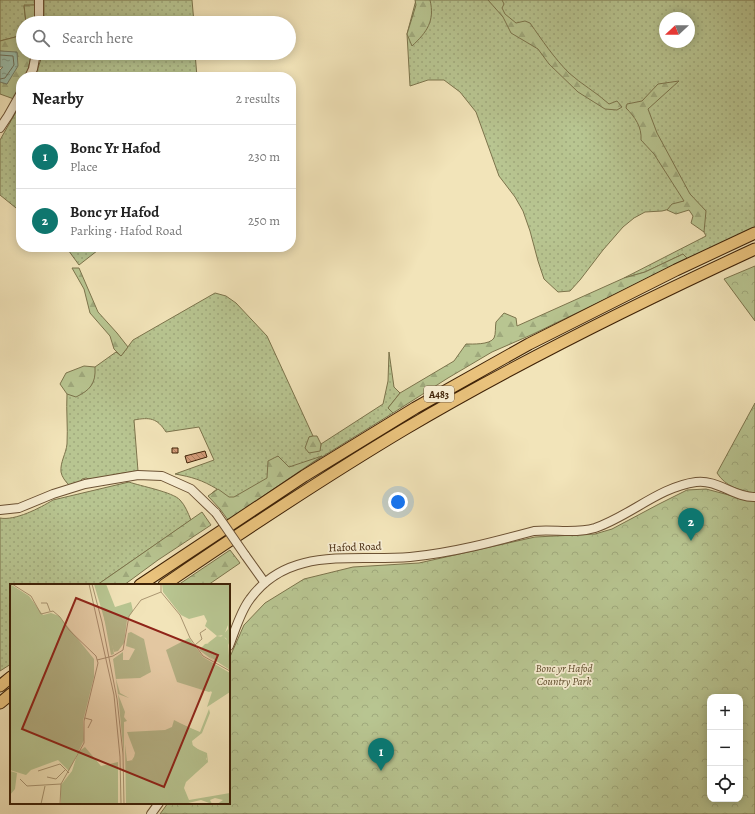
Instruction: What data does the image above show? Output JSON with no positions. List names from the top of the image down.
{
  "streets": {
    "highway": ["A483"],
    "street": ["Hafod Road"]
  },
  "parks": ["Bonc yr Hafod Country Park"],
  "north": "left",
  "page": {
    "search": "Search here",
    "heading": ["Nearby", "2 results"],
    "list": [
      {
        "mark": "1",
        "name": "Bonc Yr Hafod",
        "note": "Place",
        "value": "230 m"
      },
      {
        "mark": "2",
        "name": "Bonc yr Hafod",
        "note": "Parking · Hafod Road",
        "value": "250 m"
      }
    ],
    "pins": ["2", "1"],
    "map_buttons": ["+", "−"]
  }
}
